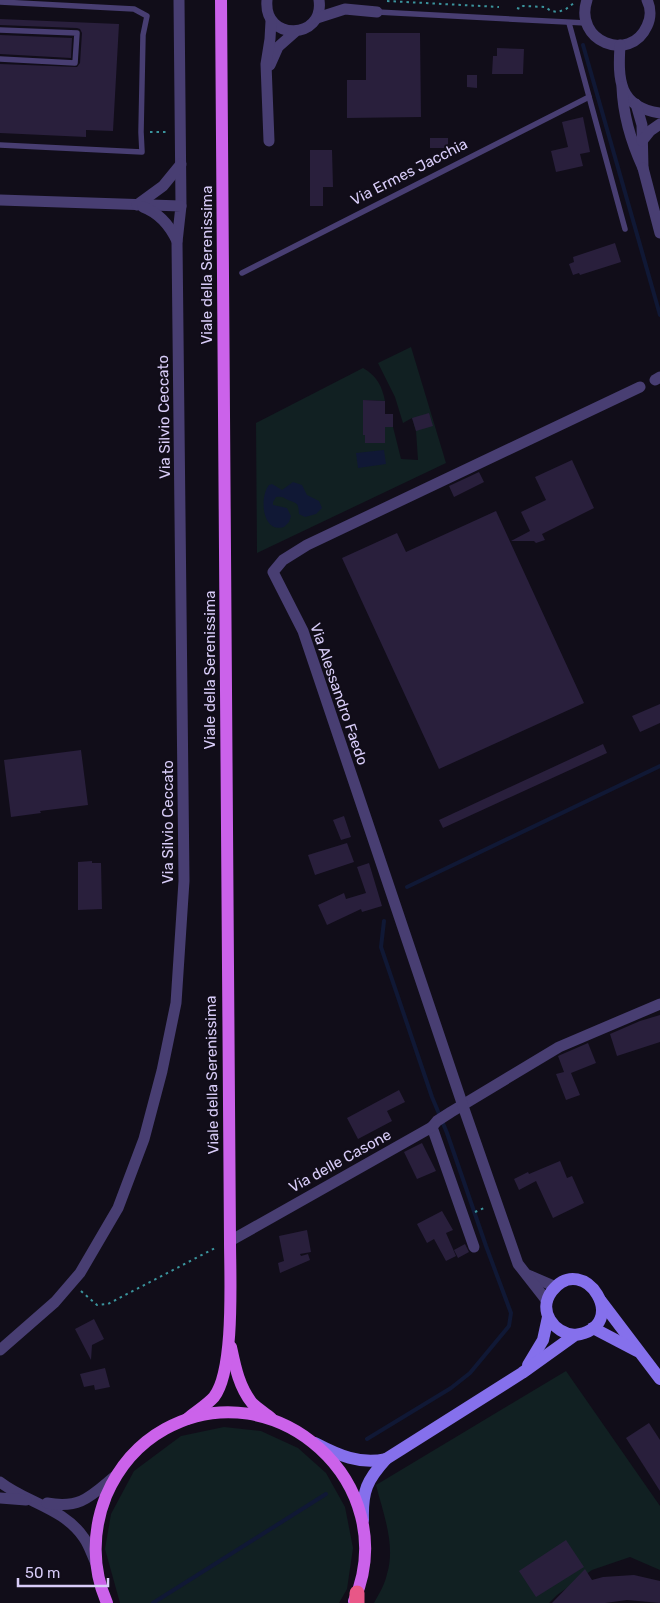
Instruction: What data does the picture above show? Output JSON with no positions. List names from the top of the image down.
{
  "streets": {
    "main road": ["Viale della Serenissima"],
    "street": ["Via Silvio Ceccato", "Via Alessandro Faedo", "Via delle Casone"],
    "lane": ["Via Ermes Jacchia"]
  },
  "crossings": [
    ["Viale della Serenissima", "Via delle Casone"],
    ["Via Alessandro Faedo", "Via delle Casone"]
  ],
  "scale_bar": "50 m"
}
